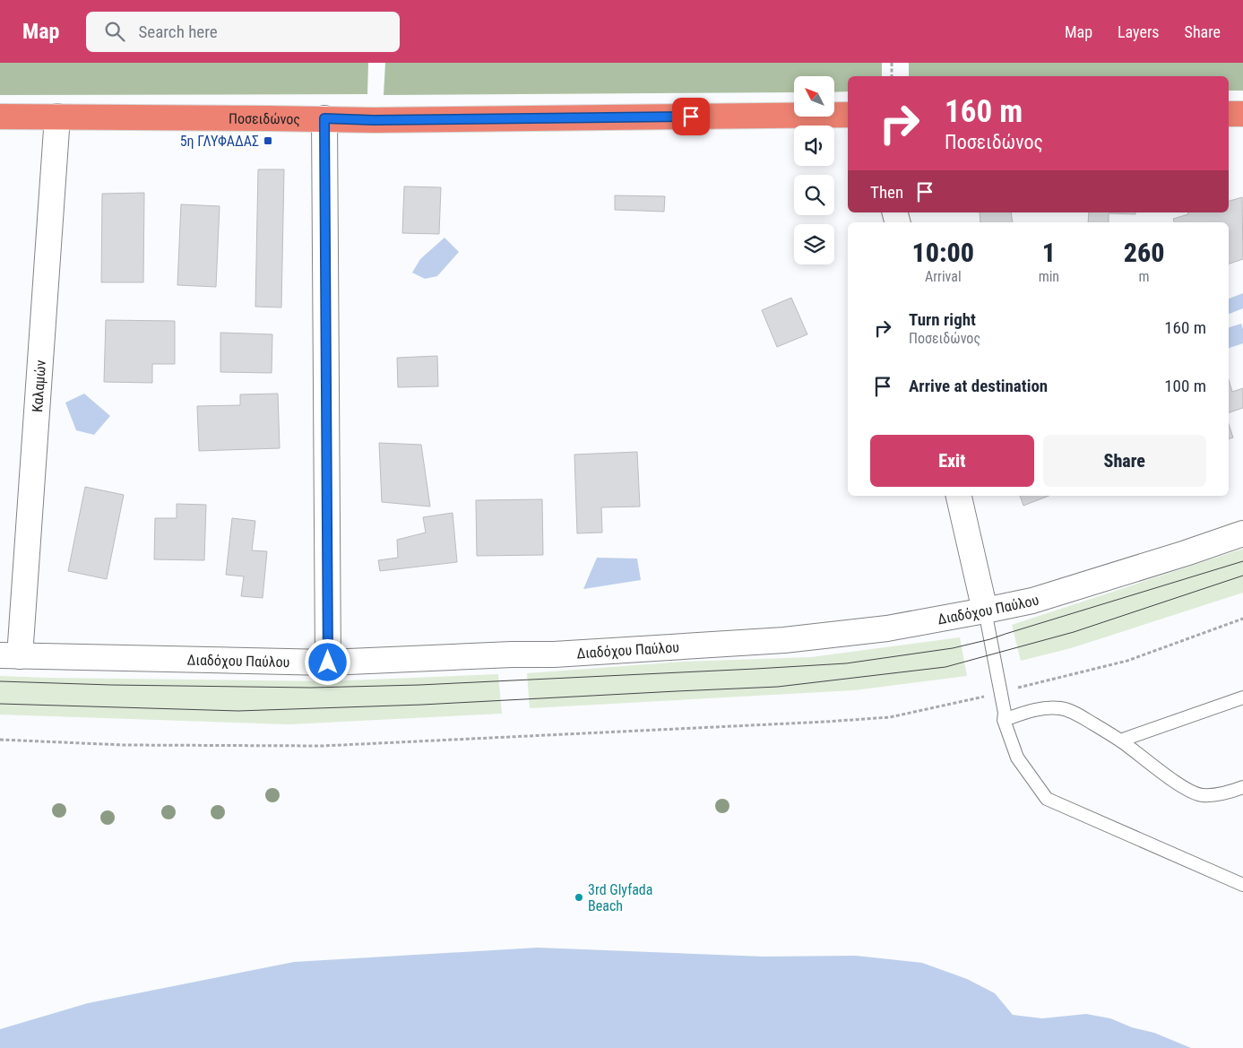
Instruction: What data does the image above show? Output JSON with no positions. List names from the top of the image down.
{
  "streets": {
    "highway": ["Ποσειδώνος"],
    "street": ["Καλαμών", "Διαδόχου Παύλου"]
  },
  "crossings": [
    ["Ποσειδώνος", "Καλαμών"],
    ["Καλαμών", "Διαδόχου Παύλου"]
  ],
  "places": {
    "transit": ["5η ΓΛΥΦΑΔΑΣ"],
    "other": ["3rd Glyfada Beach"]
  },
  "north": "top left",
  "page": {
    "header": "Map",
    "search": "Search here",
    "nav": ["Map", "Layers", "Share"],
    "turn": ["160 m", "Ποσειδώνος"],
    "then": "Then",
    "eta": [
      "10:00",
      "Arrival",
      "1",
      "min",
      "260",
      "m"
    ],
    "list": [
      {
        "name": "Turn right",
        "note": "Ποσειδώνος",
        "value": "160 m"
      },
      {
        "name": "Arrive at destination",
        "value": "100 m"
      }
    ],
    "buttons": ["Exit", "Share"]
  }
}
